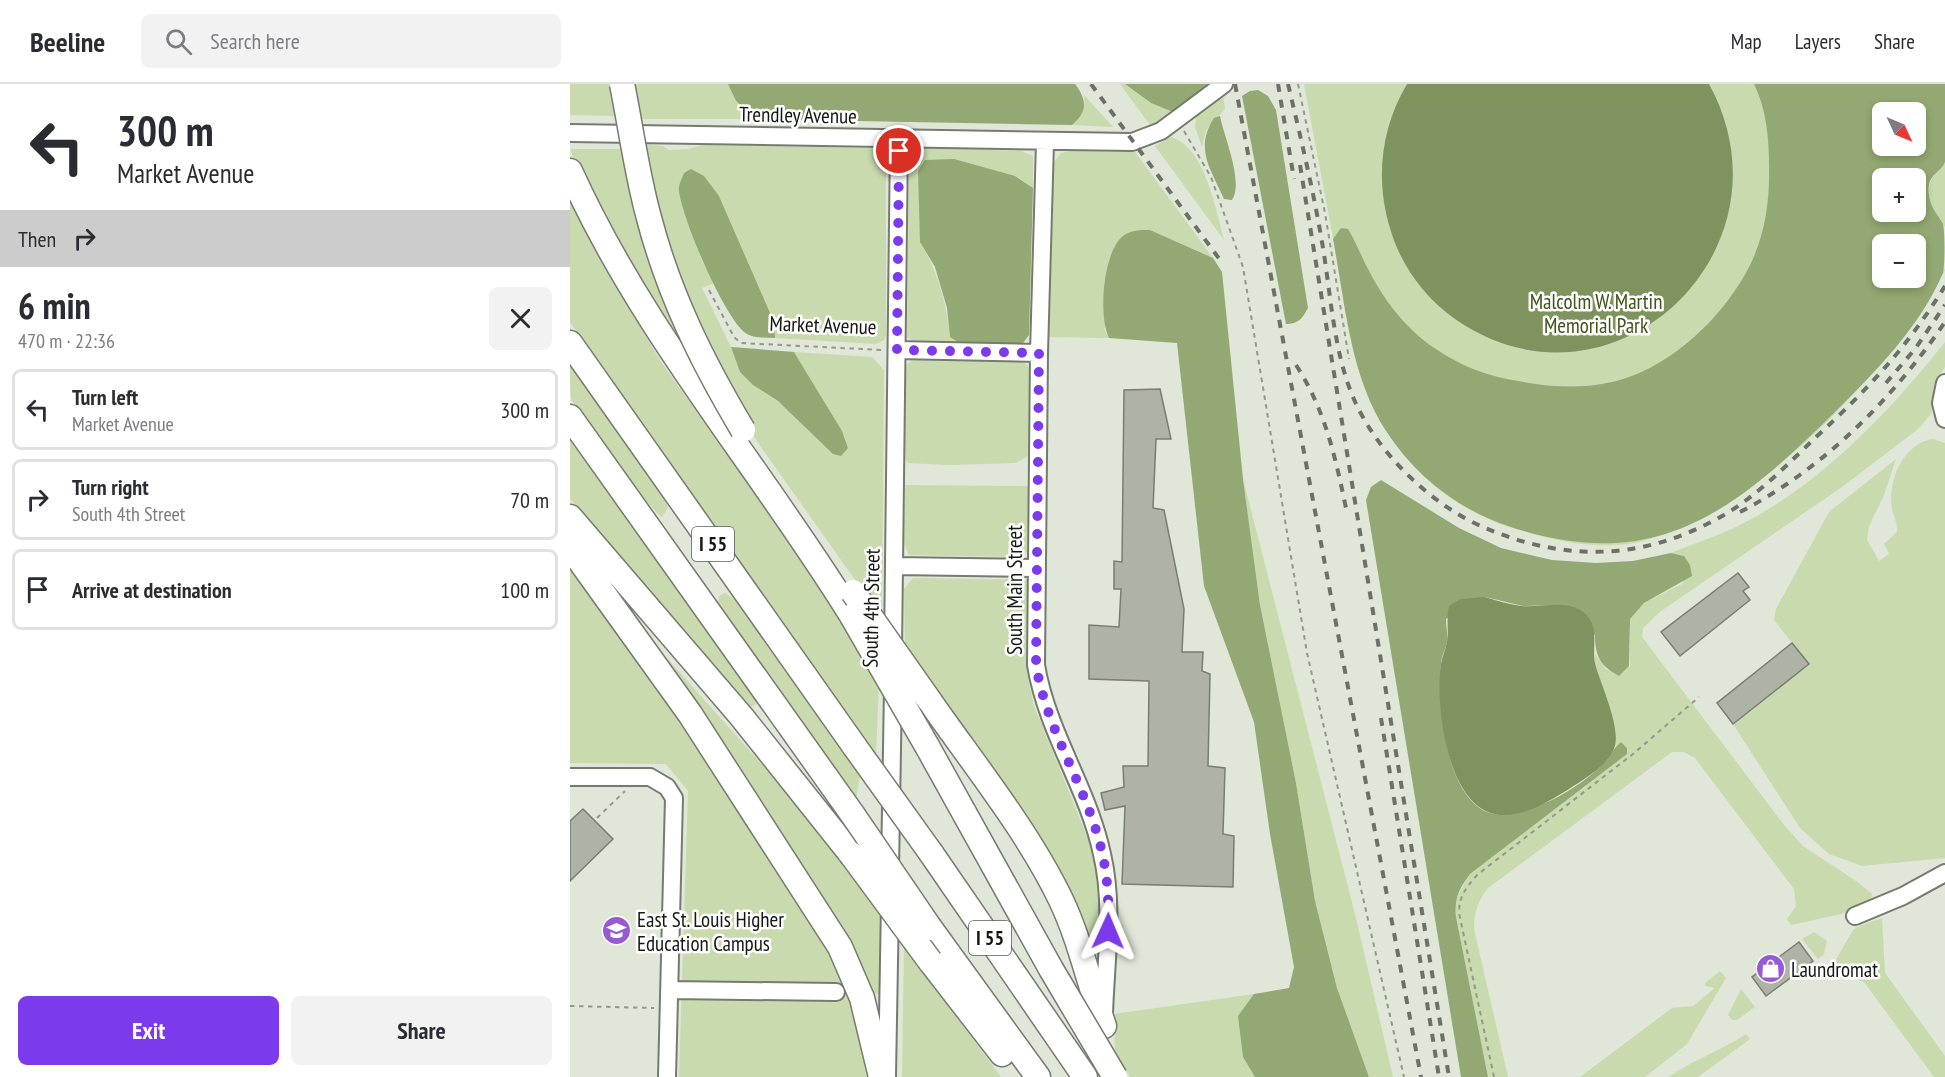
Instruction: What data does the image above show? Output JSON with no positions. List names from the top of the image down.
{
  "streets": {
    "highway": ["I 55"],
    "street": [
      "Trendley Avenue",
      "Market Avenue",
      "South Main Street",
      "South 4th Street"
    ]
  },
  "crossings": [
    ["Trendley Avenue", "South Main Street"],
    ["Trendley Avenue", "South 4th Street"],
    ["Market Avenue", "South Main Street"],
    ["Market Avenue", "South 4th Street"]
  ],
  "parks": ["Malcolm W. Martin Memorial Park"],
  "places": {
    "school or university": ["East St. Louis Higher Education Campus"],
    "shop": ["Laundromat"]
  },
  "north": "bottom right",
  "page": {
    "header": "Beeline",
    "search": "Search here",
    "nav": ["Map", "Layers", "Share"],
    "turn": ["300 m", "Market Avenue"],
    "map_buttons": ["+", "−"],
    "then": "Then",
    "heading": ["6 min", "470 m · 22:36"],
    "list": [
      {
        "name": "Turn left",
        "note": "Market Avenue",
        "value": "300 m"
      },
      {
        "name": "Turn right",
        "note": "South 4th Street",
        "value": "70 m"
      },
      {
        "name": "Arrive at destination",
        "value": "100 m"
      }
    ],
    "buttons": ["Exit", "Share"]
  }
}
